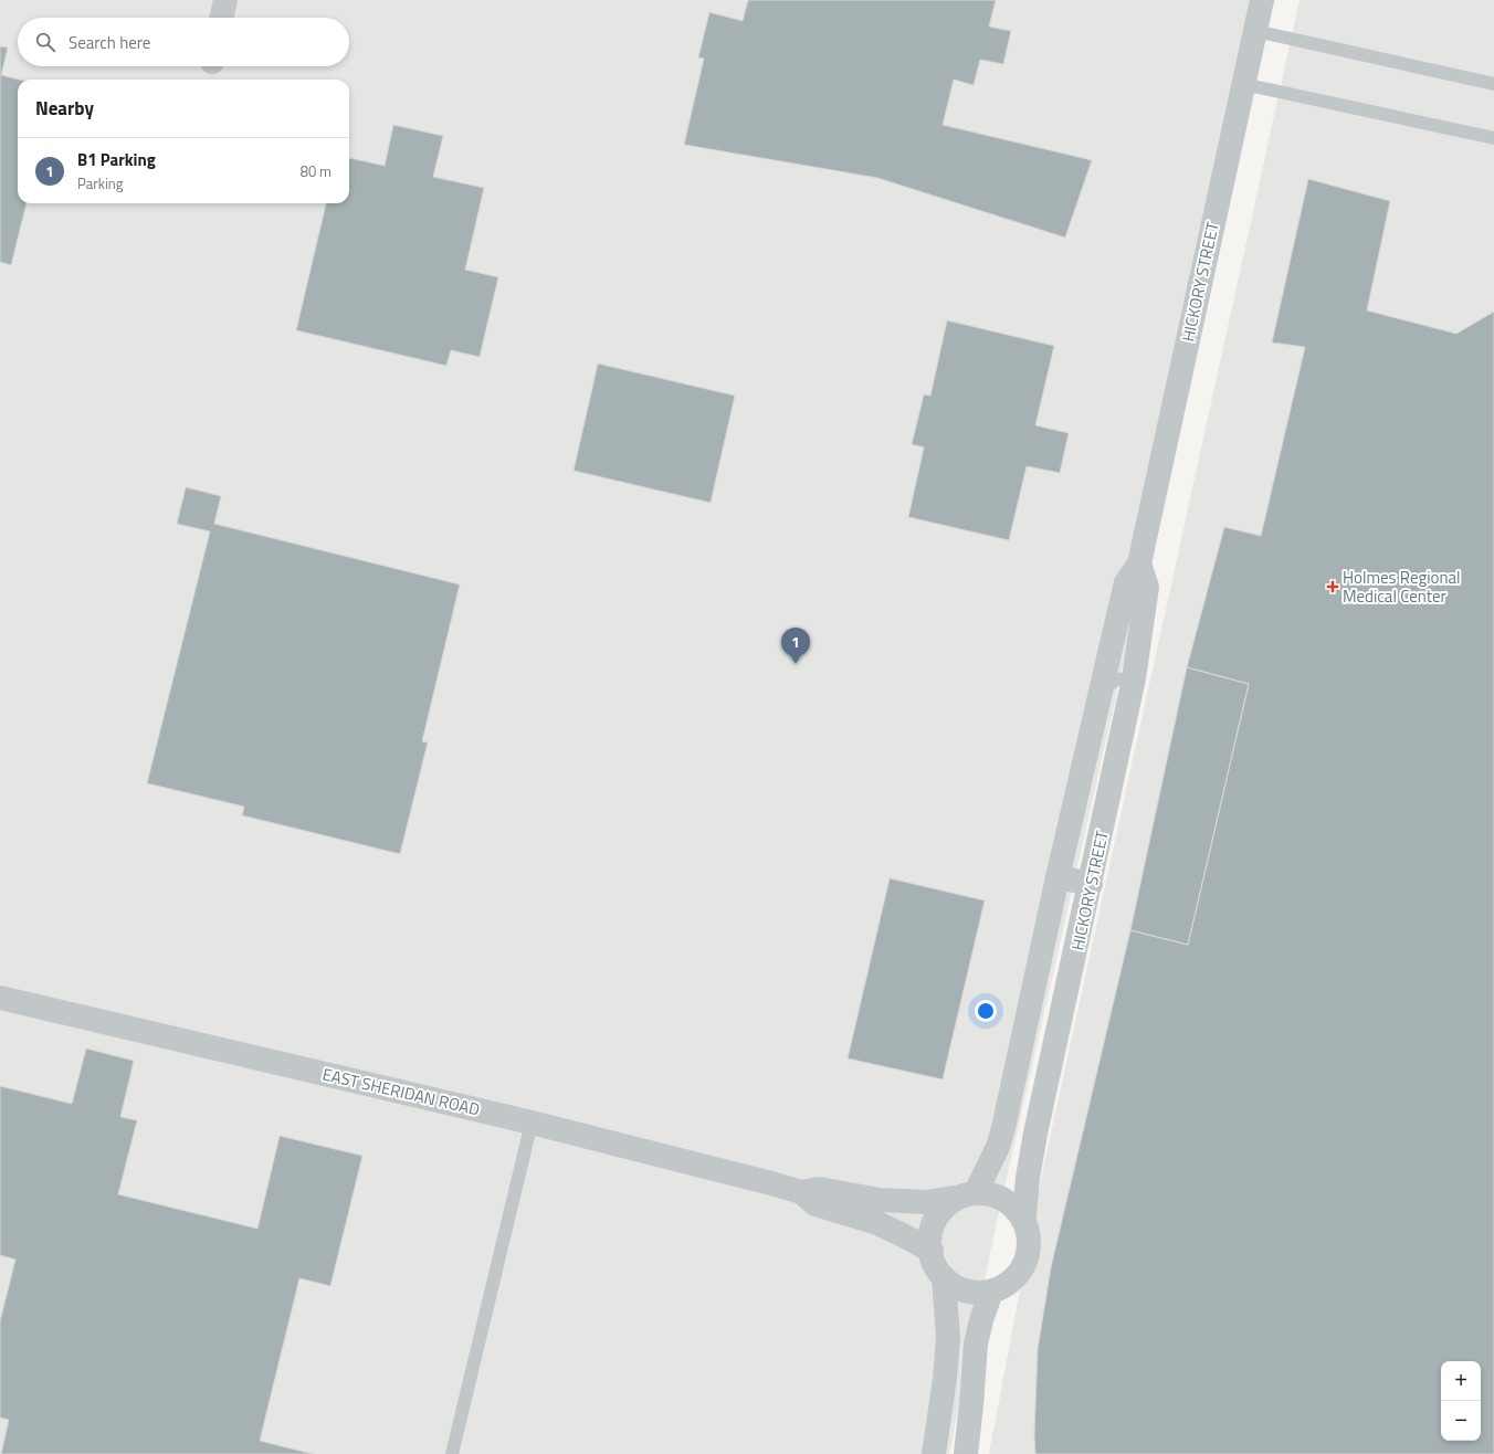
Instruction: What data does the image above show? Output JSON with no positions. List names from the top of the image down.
{
  "streets": {
    "street": ["HICKORY STREET", "EAST SHERIDAN ROAD"]
  },
  "crossings": [
    ["HICKORY STREET", "EAST SHERIDAN ROAD"]
  ],
  "places": {
    "health": ["Holmes Regional Medical Center"]
  },
  "page": {
    "search": "Search here",
    "heading": "Nearby",
    "list": [
      {
        "mark": "1",
        "name": "B1 Parking",
        "note": "Parking",
        "value": "80 m"
      }
    ],
    "pins": "1",
    "map_buttons": ["+", "−"]
  }
}
